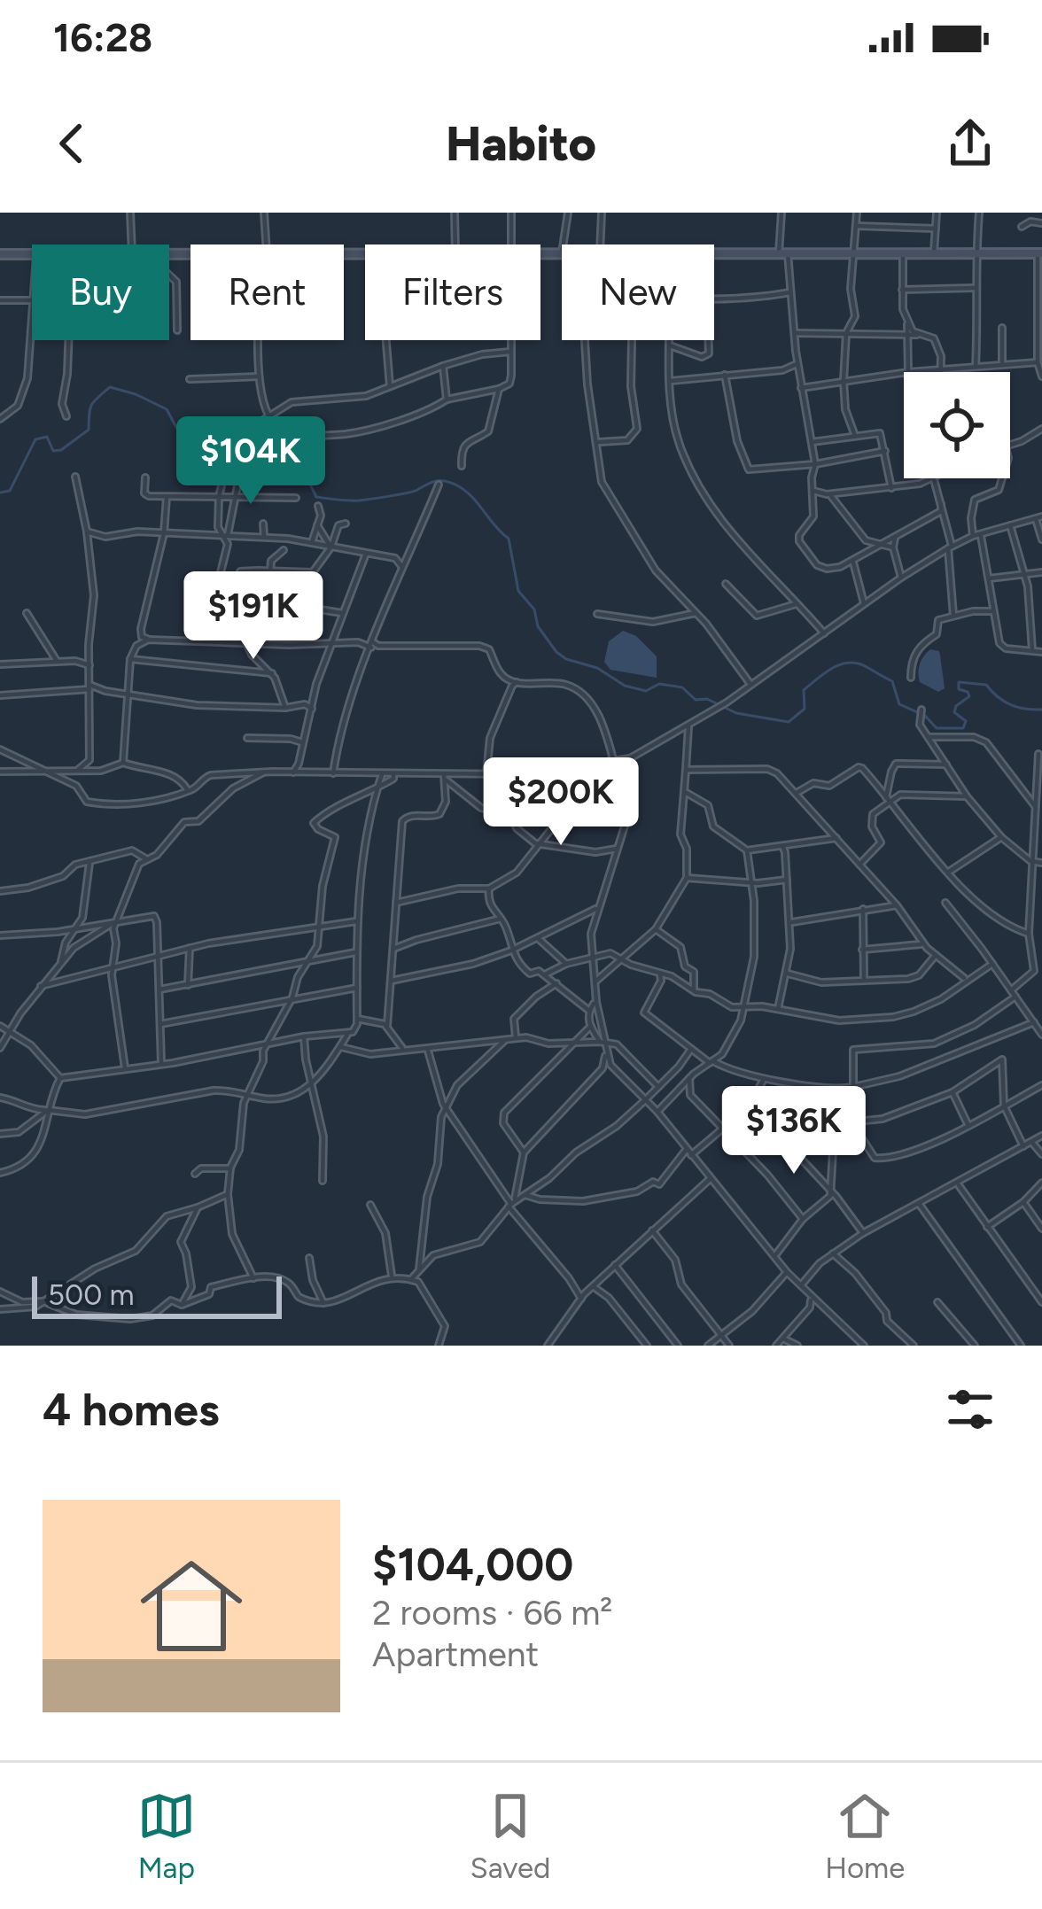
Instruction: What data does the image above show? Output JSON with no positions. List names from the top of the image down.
{
  "scale_bar": "500 m",
  "page": {
    "status": "16:28",
    "header": "Habito",
    "chip": [
      "Buy",
      "Rent",
      "Filters",
      "New"
    ],
    "price": [
      "$104K",
      "$191K",
      "$200K",
      "$136K"
    ],
    "scale": "500 m",
    "heading": "4 homes",
    "list": [
      {
        "name": "$104,000",
        "note": "2 rooms · 66 m² · Apartment"
      }
    ],
    "tabs": ["Map", "Saved", "Home"]
  }
}
